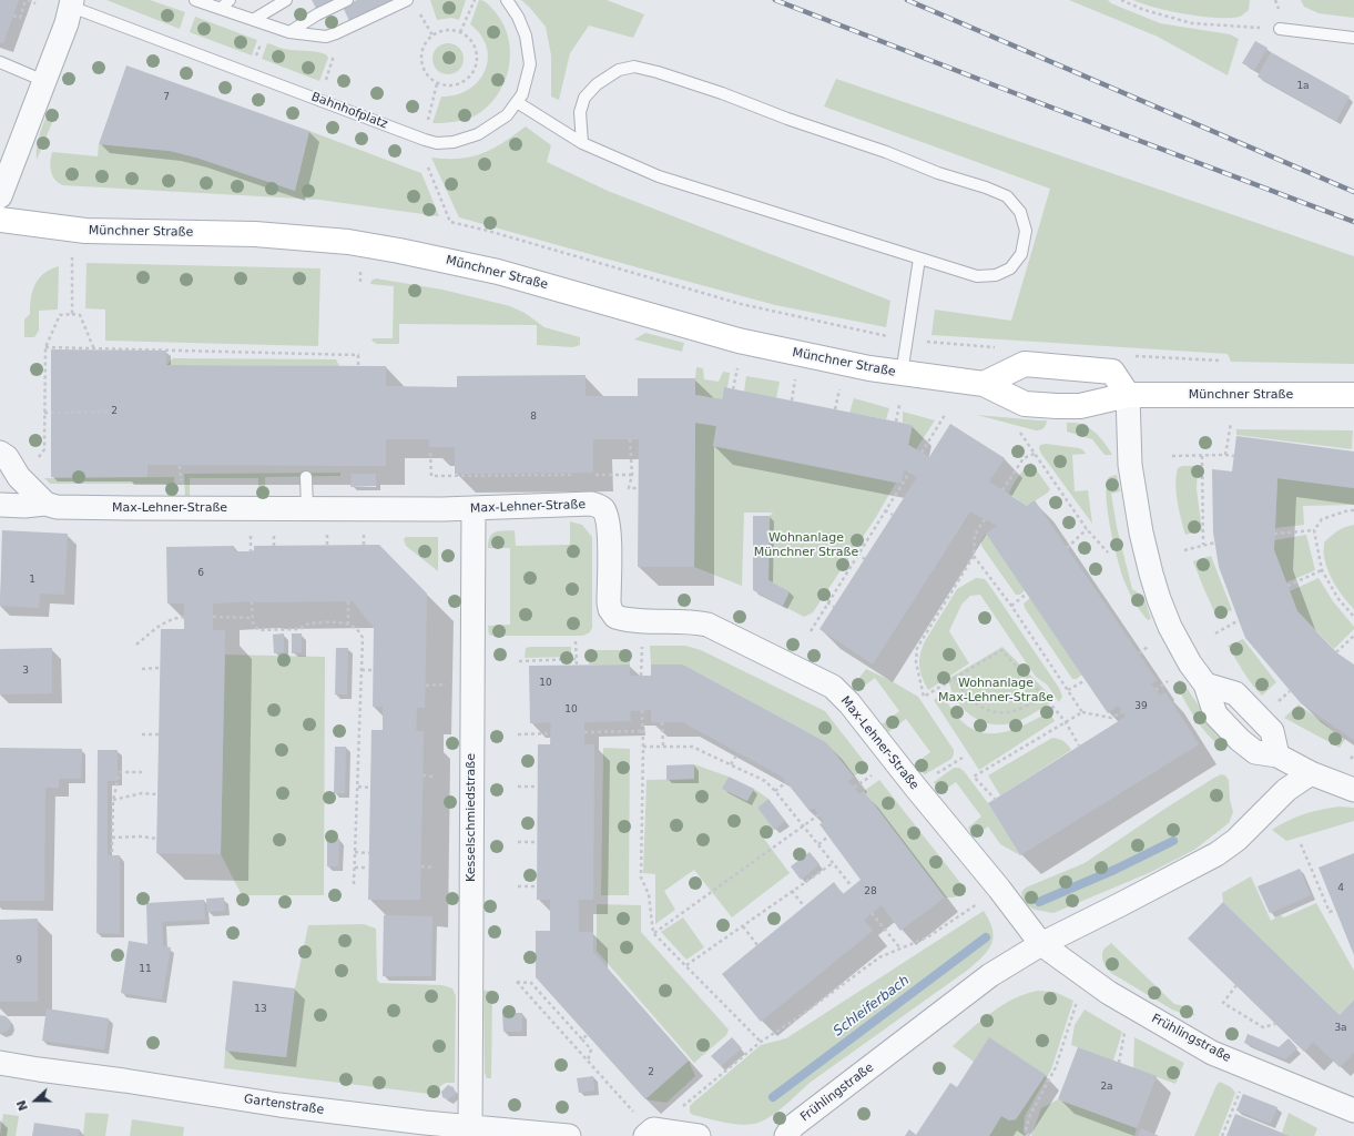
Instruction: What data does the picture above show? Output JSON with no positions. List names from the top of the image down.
{
  "streets": {
    "main road": ["Münchner Straße"],
    "street": [
      "Bahnhofplatz",
      "Max-Lehner-Straße",
      "Kesselschmiedstraße",
      "Frühlingstraße",
      "Gartenstraße"
    ]
  },
  "crossings": [
    ["Max-Lehner-Straße", "Kesselschmiedstraße"],
    ["Max-Lehner-Straße", "Frühlingstraße"],
    ["Kesselschmiedstraße", "Gartenstraße"]
  ],
  "water": ["Schleiferbach"],
  "parks": ["Wohnanlage Münchner Straße", "Wohnanlage Max-Lehner-Straße"],
  "house_numbers": [
    "1a",
    "7",
    "2",
    "8",
    "6",
    "1",
    "3",
    "10",
    "39",
    "10",
    "4",
    "28",
    "9",
    "11",
    "13",
    "3a",
    "2",
    "2a"
  ],
  "north": "left"
}
